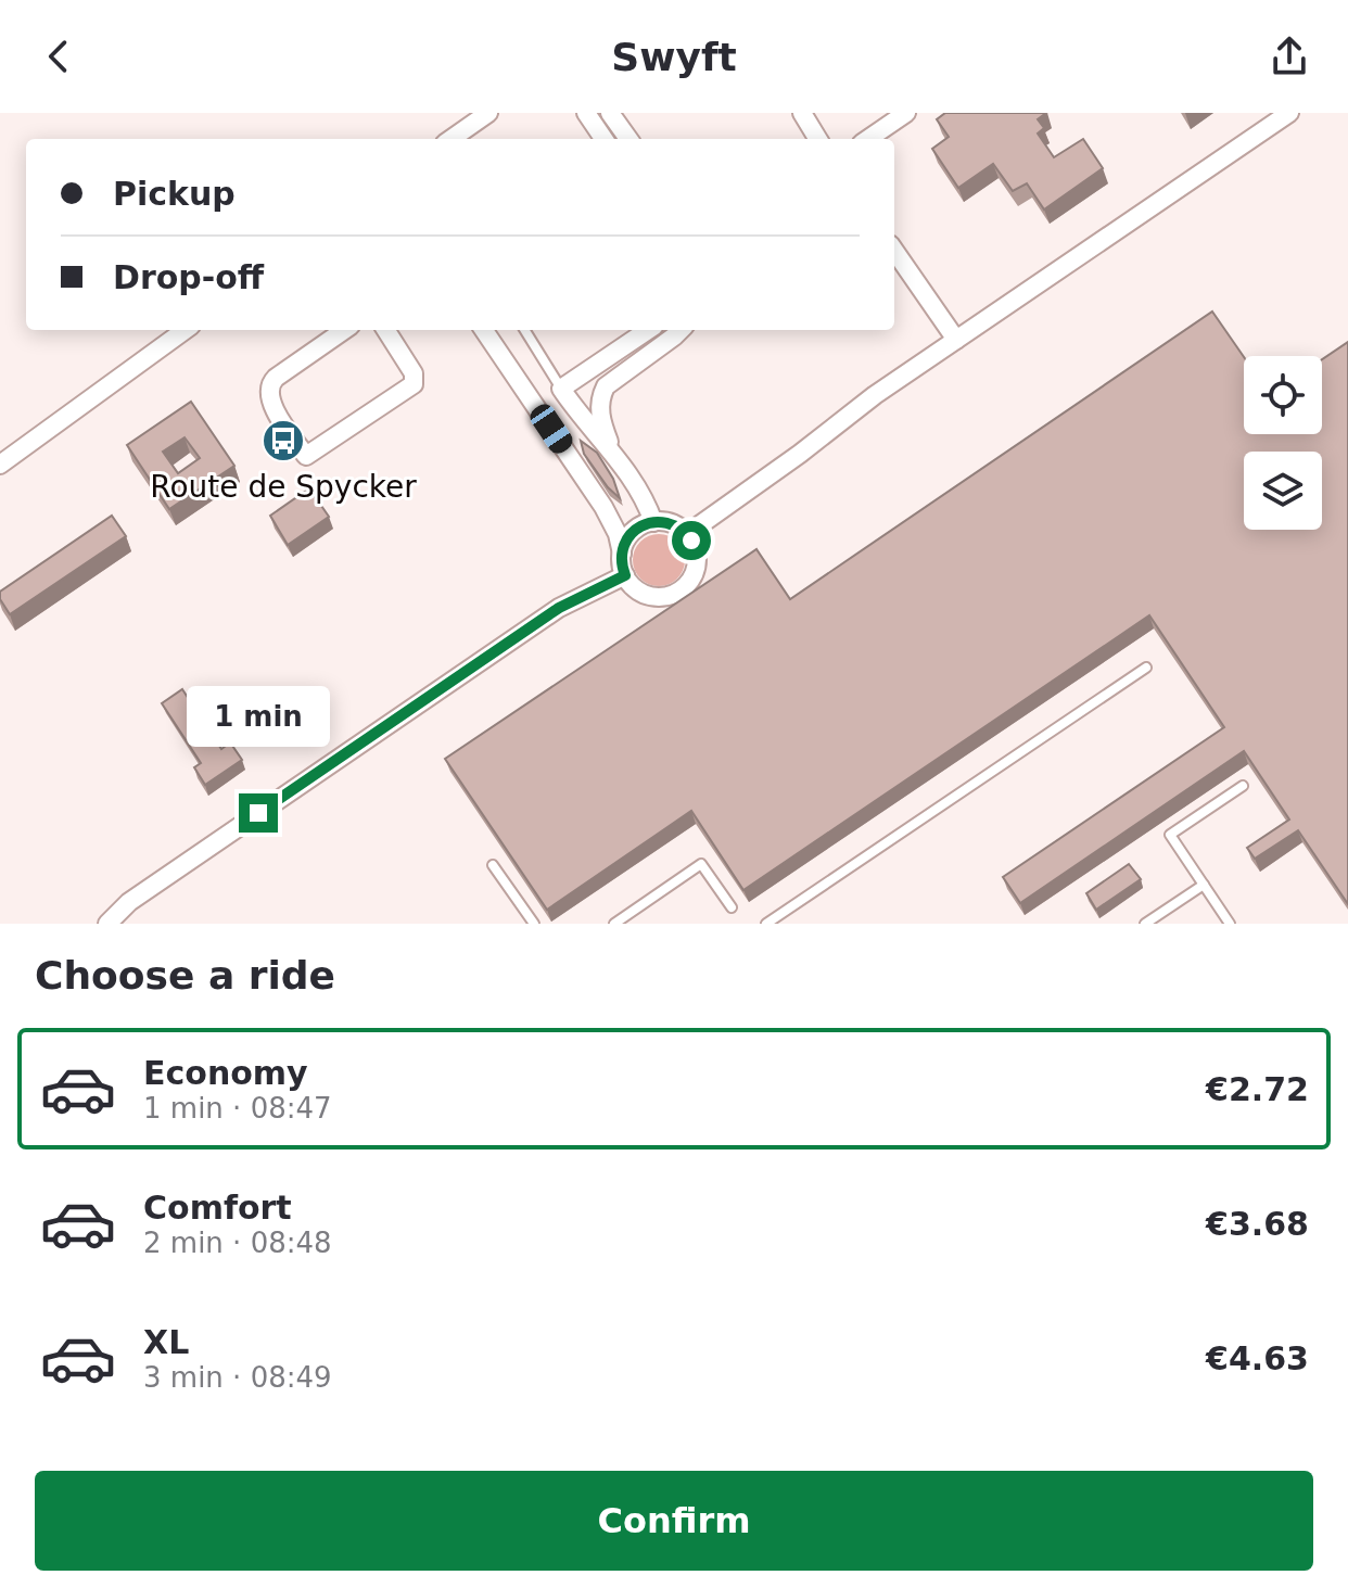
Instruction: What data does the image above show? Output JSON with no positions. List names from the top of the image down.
{
  "places": {
    "bus stop": ["Route de Spycker"]
  },
  "page": {
    "header": "Swyft",
    "banner": ["Pickup", "Drop-off"],
    "bubble": "1 min",
    "heading": "Choose a ride",
    "list": [
      {
        "name": "Economy",
        "note": "1 min · 08:47",
        "value": "€2.72"
      },
      {
        "name": "Comfort",
        "note": "2 min · 08:48",
        "value": "€3.68"
      },
      {
        "name": "XL",
        "note": "3 min · 08:49",
        "value": "€4.63"
      }
    ],
    "buttons": "Confirm"
  }
}
